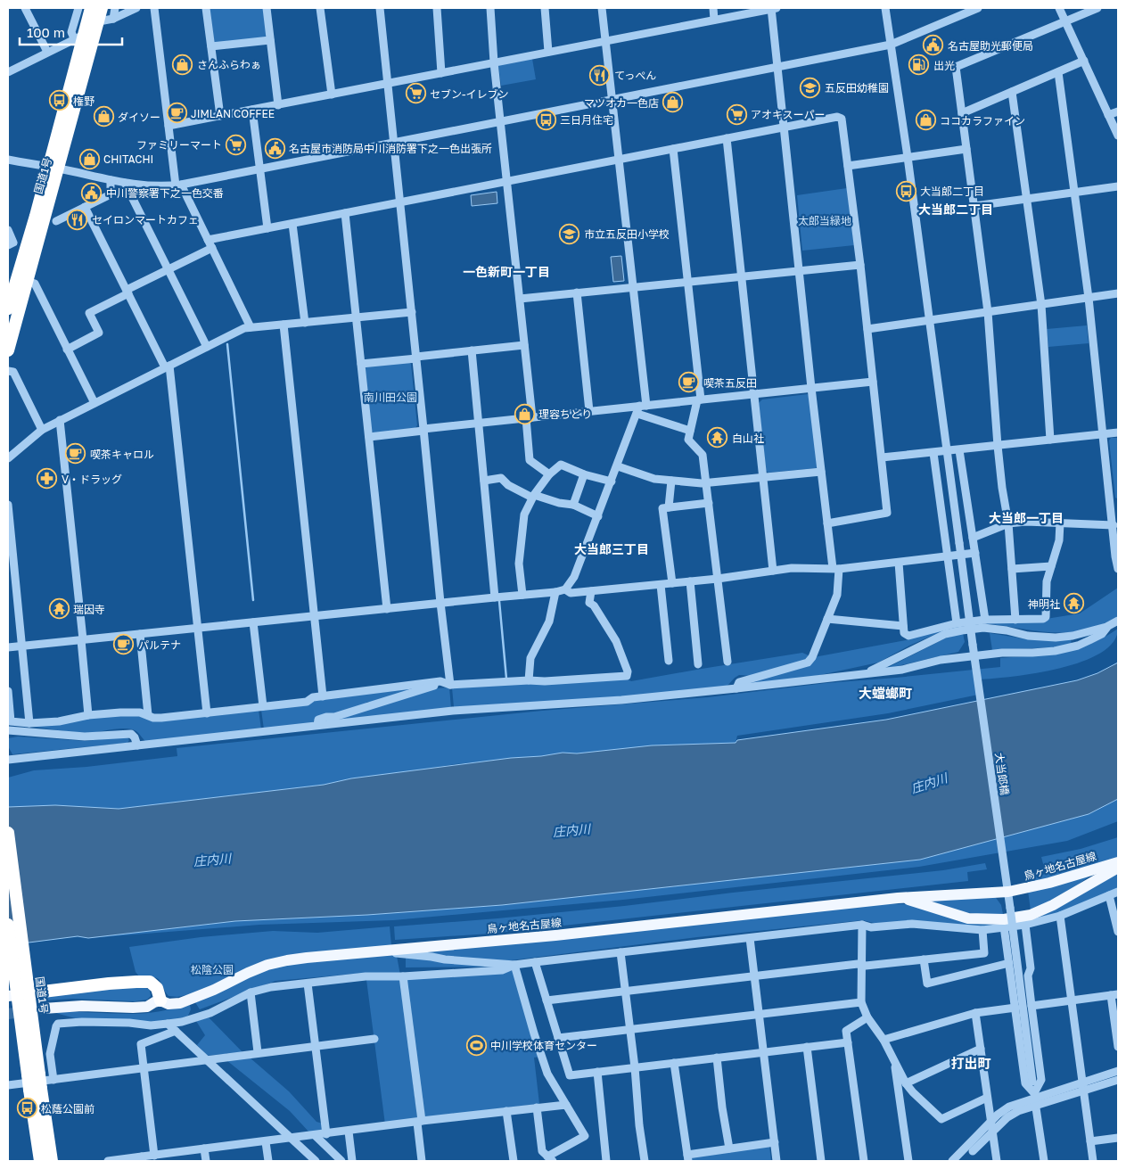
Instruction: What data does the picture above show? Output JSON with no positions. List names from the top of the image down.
{
  "streets": {
    "highway": ["国道1号"],
    "main road": ["鳥ヶ地名古屋線"],
    "street": ["大当郎橋"]
  },
  "crossings": [
    ["大当郎橋", "鳥ヶ地名古屋線"]
  ],
  "districts": [
    "大当郎二丁目",
    "一色新町一丁目",
    "大当郎一丁目",
    "大当郎三丁目",
    "大蟷螂町",
    "打出町"
  ],
  "water": ["庄内川"],
  "parks": ["太郎当緑地", "南川田公園", "松陰公園"],
  "places": {
    "public building": ["名古屋助光郵便局", "名古屋市消防局中川消防署下之一色出張所", "中川警察署下之一色交番"],
    "shop": [
      "さんふらわぁ",
      "マツオカ一色店",
      "ダイソー",
      "ココカラファイン",
      "CHITACHI",
      "理容ちどり"
    ],
    "fuel station": ["出光"],
    "restaurant": ["てっぺん", "セイロンマートカフェ"],
    "school or university": ["五反田幼稚園", "市立五反田小学校"],
    "supermarket": ["セブン-イレブン", "アオキスーパー", "ファミリーマート"],
    "bus stop": [
      "権野",
      "三日月住宅",
      "大当郎二丁目",
      "松蔭公園前"
    ],
    "cafe": [
      "JIMLAN COFFEE",
      "喫茶五反田",
      "喫茶キャロル",
      "パルテナ"
    ],
    "temple": ["白山社", "神明社", "瑞因寺"],
    "pharmacy": ["V・ドラッグ"],
    "sports": ["中川学校体育センター"]
  },
  "scale_bar": "100 m"
}
